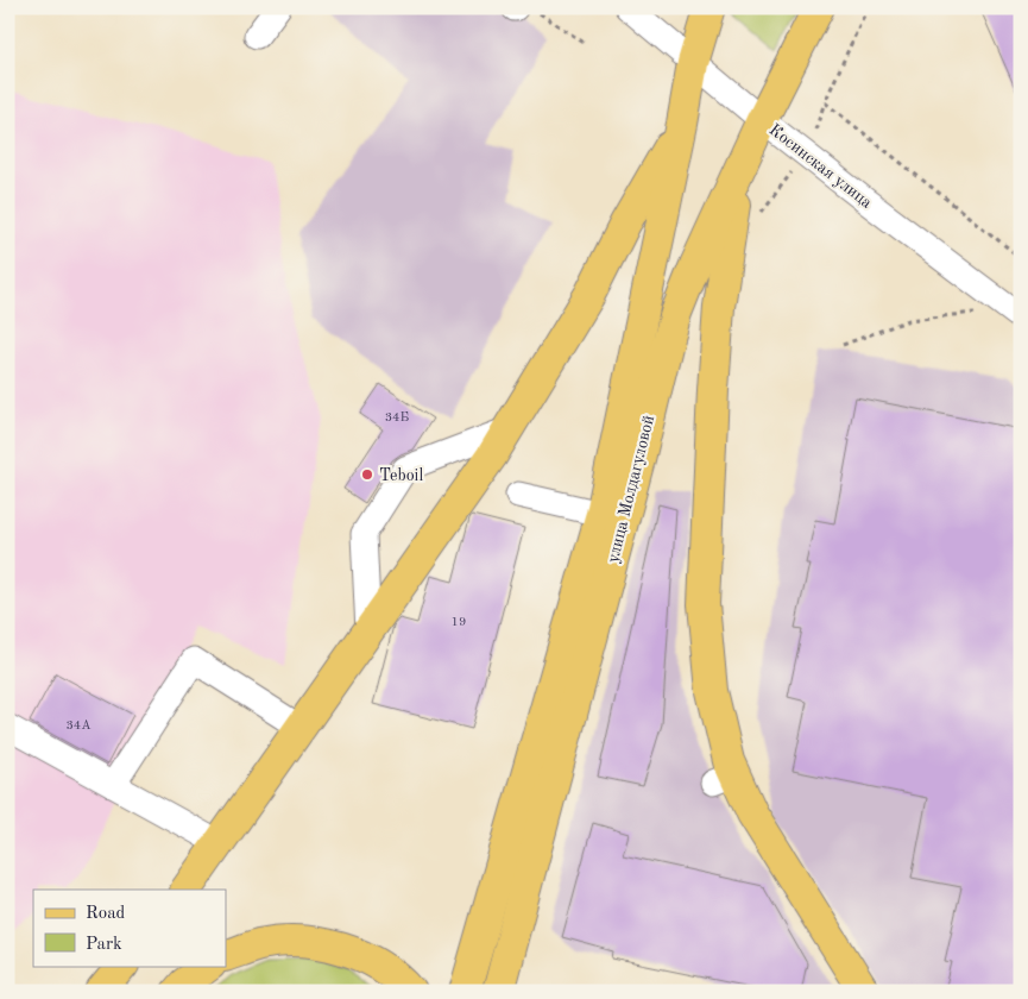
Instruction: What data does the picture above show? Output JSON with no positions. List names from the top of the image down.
{
  "streets": {
    "main road": ["улица Молдагуловой"],
    "street": ["Косинская улица"]
  },
  "crossings": [
    ["Косинская улица", "улица Молдагуловой"]
  ],
  "places": ["Teboil"],
  "house_numbers": ["34Б", "19", "34А"],
  "legend": ["Road", "Park"]
}
